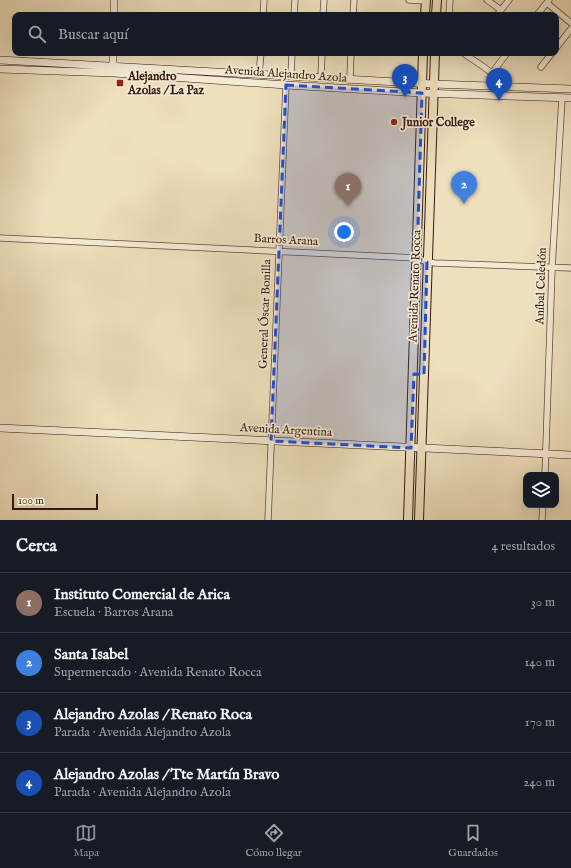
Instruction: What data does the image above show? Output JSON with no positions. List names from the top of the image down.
{
  "streets": {
    "main road": ["Avenida Alejandro Azola", "Avenida Renato Rocca", "Avenida Argentina"],
    "street": ["Barros Arana", "Aníbal Celedón", "General Óscar Bonilla"]
  },
  "crossings": [
    ["Avenida Alejandro Azola", "Avenida Renato Rocca"],
    ["Avenida Alejandro Azola", "Aníbal Celedón"],
    ["Avenida Alejandro Azola", "General Óscar Bonilla"],
    ["Barros Arana", "Avenida Renato Rocca"],
    ["Barros Arana", "Aníbal Celedón"],
    ["Barros Arana", "General Óscar Bonilla"],
    ["Avenida Renato Rocca", "Avenida Argentina"],
    ["Aníbal Celedón", "Avenida Argentina"],
    ["General Óscar Bonilla", "Avenida Argentina"]
  ],
  "places": {
    "transit": ["Alejandro Azolas / La Paz"],
    "other": ["Junior College"]
  },
  "scale_bar": "100 m",
  "page": {
    "search": "Buscar aquí",
    "pins": [
      "3",
      "4",
      "2",
      "1"
    ],
    "scale": "100 m",
    "heading": ["Cerca", "4 resultados"],
    "list": [
      {
        "mark": "1",
        "name": "Instituto Comercial de Arica",
        "note": "Escuela · Barros Arana",
        "value": "30 m"
      },
      {
        "mark": "2",
        "name": "Santa Isabel",
        "note": "Supermercado · Avenida Renato Rocca",
        "value": "140 m"
      },
      {
        "mark": "3",
        "name": "Alejandro Azolas / Renato Roca",
        "note": "Parada · Avenida Alejandro Azola",
        "value": "170 m"
      },
      {
        "mark": "4",
        "name": "Alejandro Azolas / Tte Martín Bravo",
        "note": "Parada · Avenida Alejandro Azola",
        "value": "240 m"
      }
    ],
    "nav": ["Mapa", "Cómo llegar", "Guardados"]
  }
}
